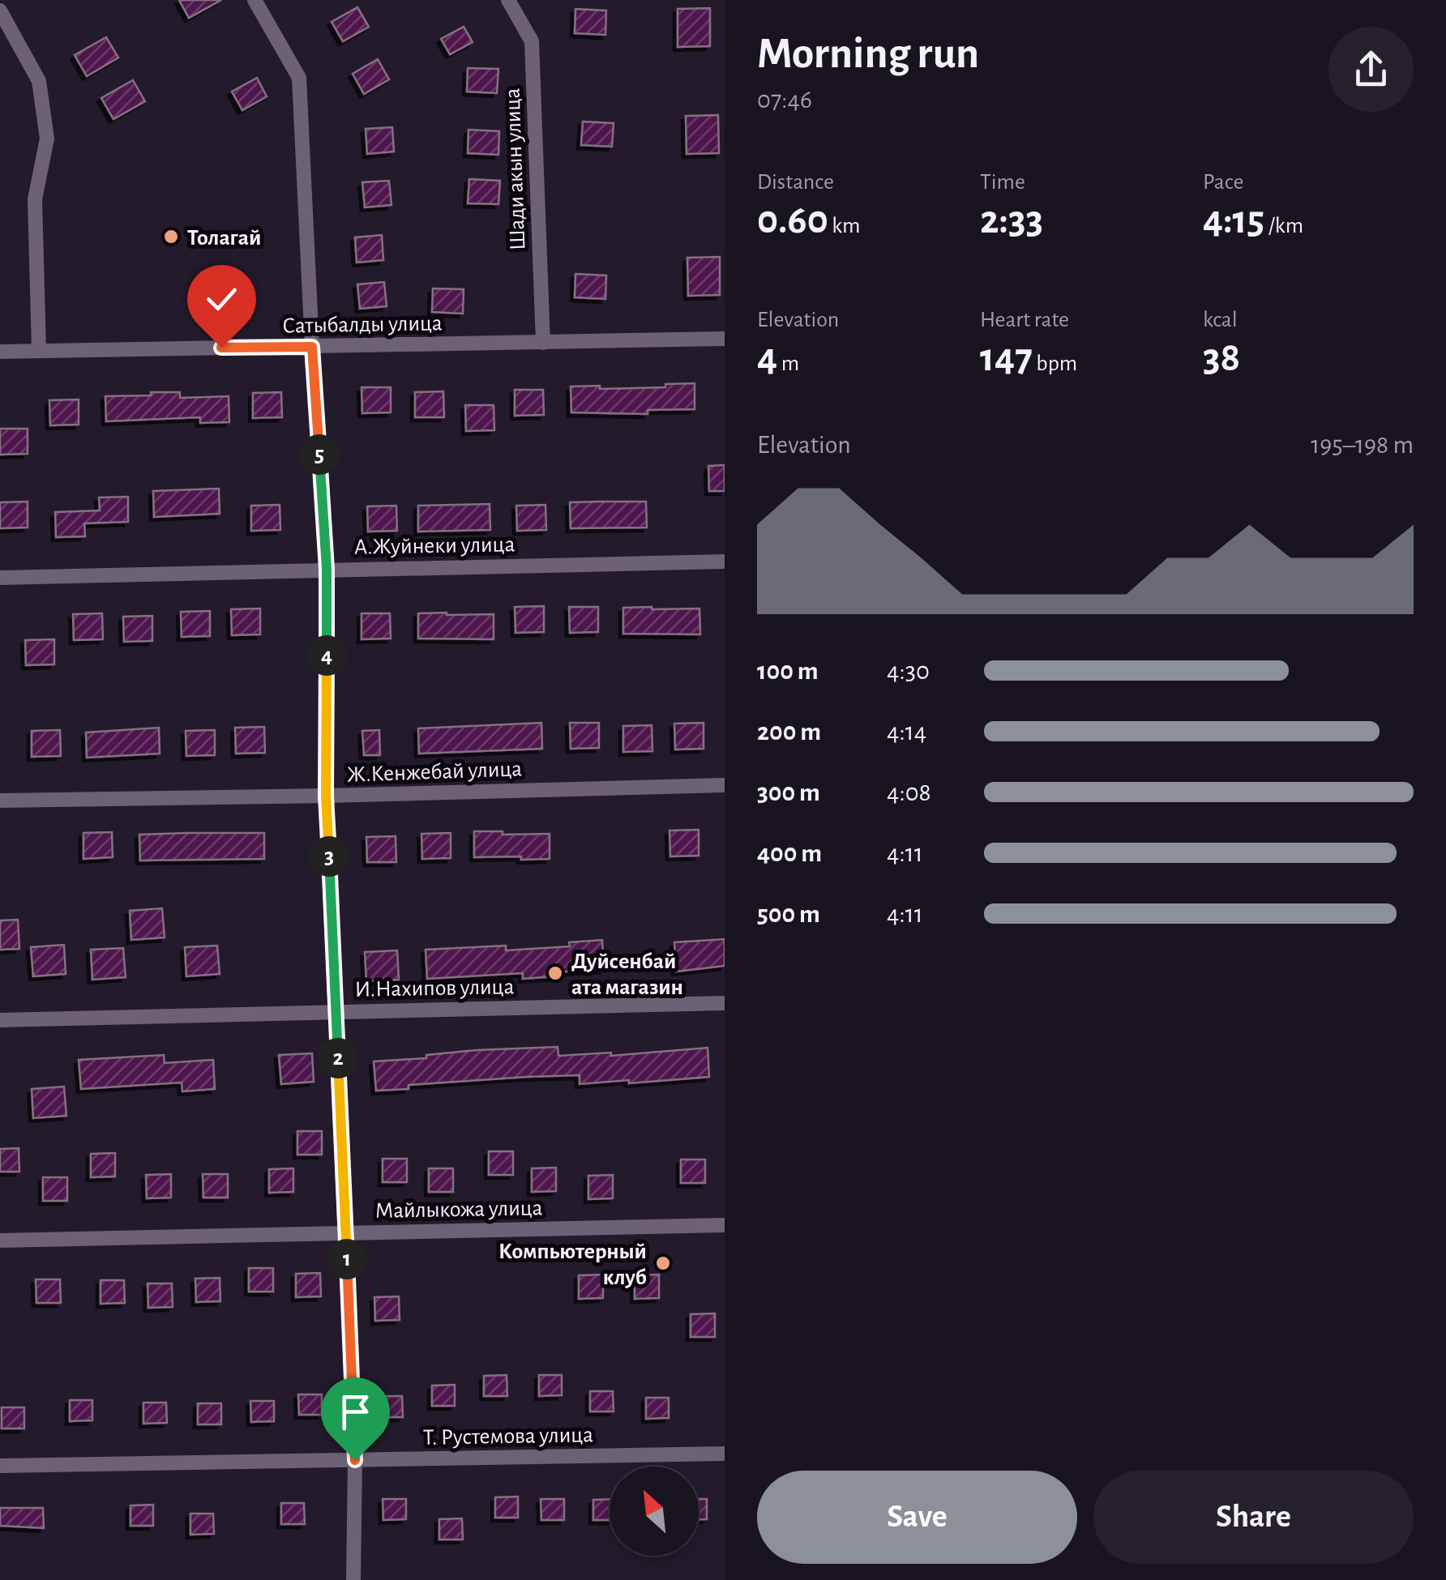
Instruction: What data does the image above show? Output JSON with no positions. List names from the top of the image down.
{
  "streets": {
    "street": [
      "Шади акын улица",
      "Сатыбалды улица",
      "А.Жуйнеки улица",
      "Ж.Кенжебай улица",
      "И.Нахипов улица",
      "Майлыкожа улица",
      "Т. Рустемова улица"
    ]
  },
  "crossings": [
    ["Шади акын улица", "Сатыбалды улица"]
  ],
  "places": ["Толагай", "Дуйсенбай ата магазин", "Компьютерный клуб"],
  "north": "top left",
  "page": {
    "heading": ["Morning run", "07:46"],
    "stats": [
      ["Distance", "0.60 km"],
      ["Time", "2:33"],
      ["Pace", "4:15 /km"],
      ["Elevation", "4 m"],
      ["Heart rate", "147 bpm"],
      ["kcal", "38"]
    ],
    "chart": ["Elevation", "195–198 m"],
    "pins": [
      "5",
      "4",
      "3",
      "2",
      "1"
    ],
    "list": [
      {
        "name": "100 m",
        "note": "4:30"
      },
      {
        "name": "200 m",
        "note": "4:14"
      },
      {
        "name": "300 m",
        "note": "4:08"
      },
      {
        "name": "400 m",
        "note": "4:11"
      },
      {
        "name": "500 m",
        "note": "4:11"
      }
    ],
    "buttons": ["Save", "Share"]
  }
}
